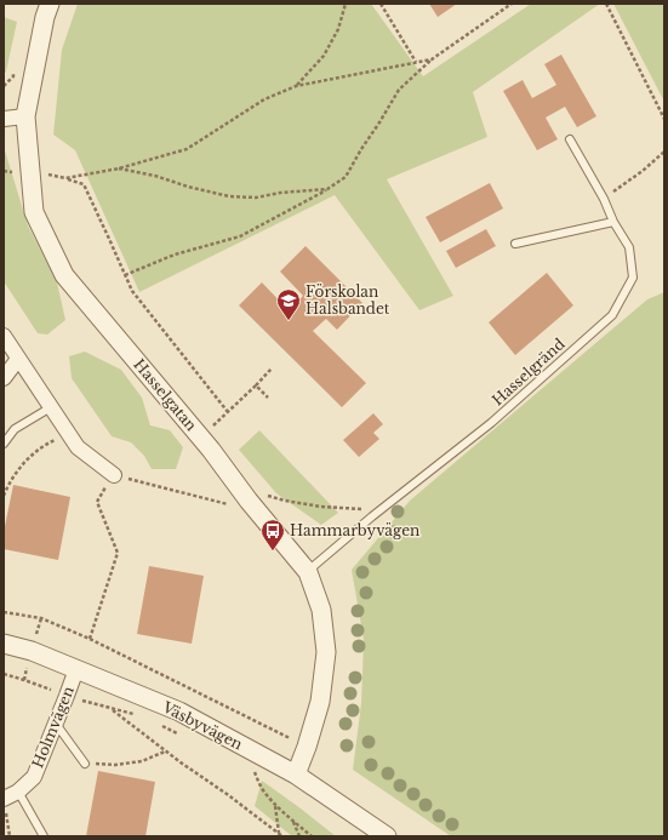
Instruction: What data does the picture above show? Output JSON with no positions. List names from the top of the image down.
{
  "streets": {
    "street": ["Hasselgatan", "Väsbyvägen", "Holmvägen"],
    "lane": ["Hasselgränd"]
  },
  "crossings": [
    ["Hasselgränd", "Hasselgatan"],
    ["Hasselgatan", "Väsbyvägen"],
    ["Väsbyvägen", "Holmvägen"]
  ],
  "places": {
    "school or university": ["Förskolan Halsbandet"],
    "bus stop": ["Hammarbyvägen"]
  }
}
